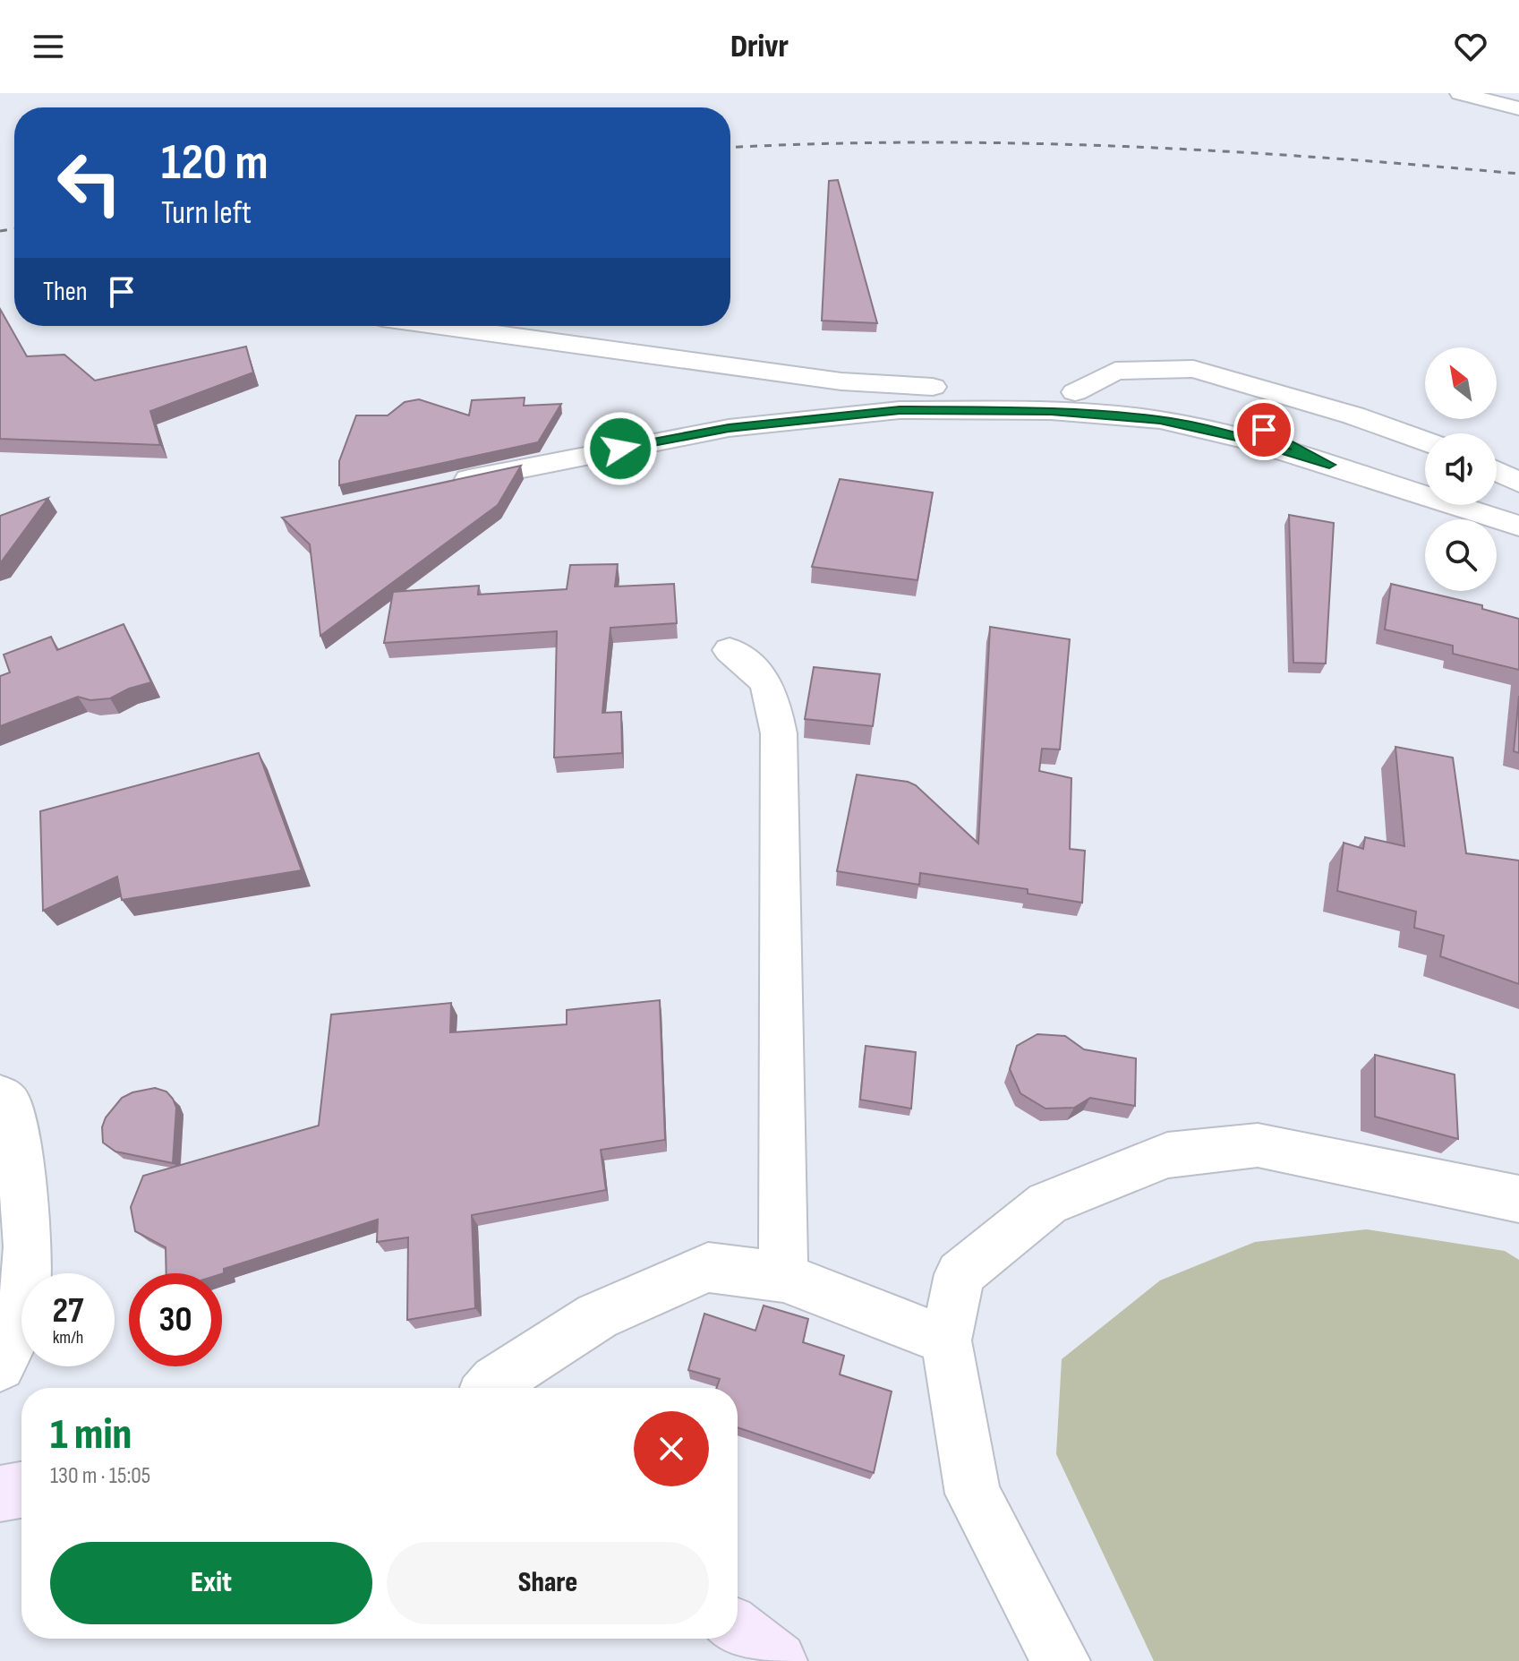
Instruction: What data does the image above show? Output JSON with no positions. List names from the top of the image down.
{
  "north": "top left",
  "page": {
    "header": "Drivr",
    "turn": ["120 m", "Turn left"],
    "then": "Then",
    "speed": "27 km/h",
    "limit": "30",
    "heading": ["1 min", "130 m · 15:05"],
    "buttons": ["Exit", "Share"]
  }
}
